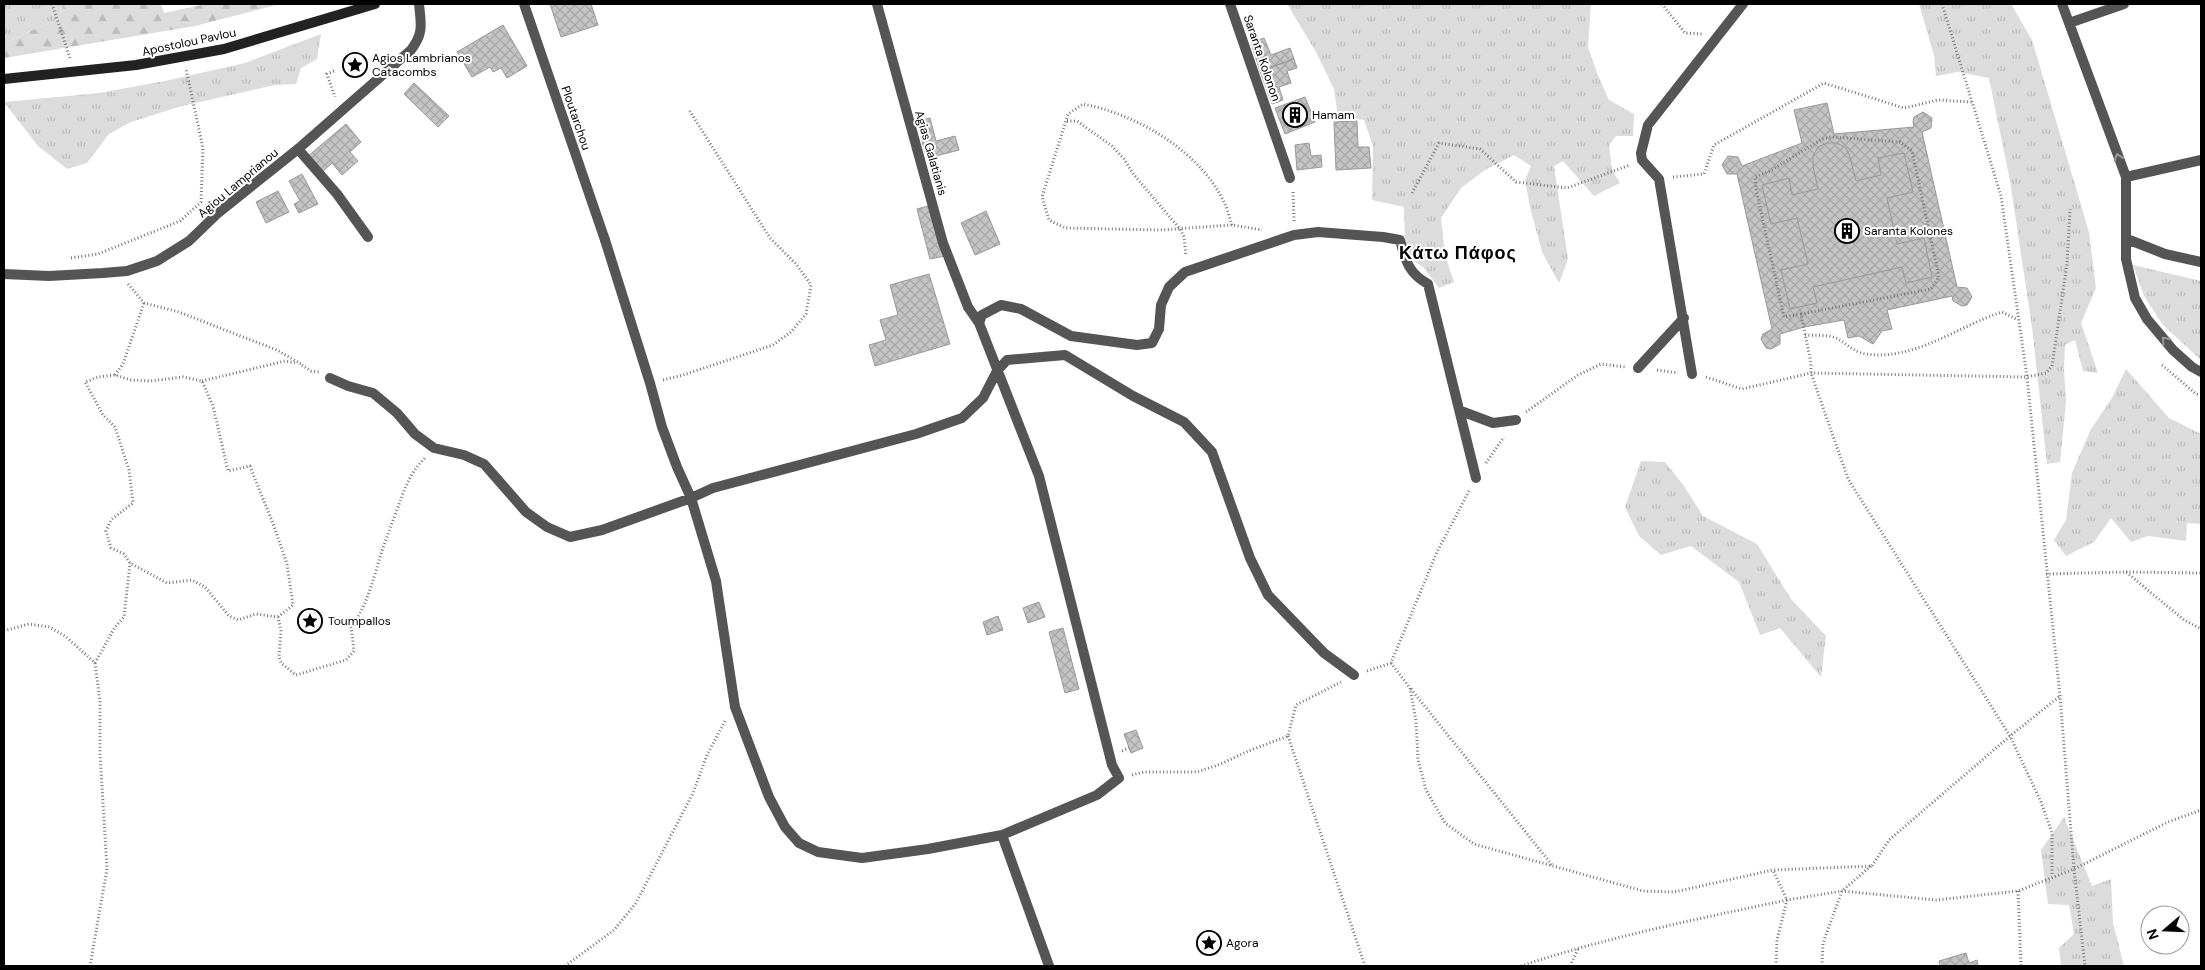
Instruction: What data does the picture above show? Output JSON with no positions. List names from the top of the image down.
{
  "streets": {
    "main road": ["Apostolou Pavlou"],
    "street": [
      "Saranta Kolonon",
      "Ploutarchou",
      "Agias Galatianis",
      "Agiou Lamprianou"
    ]
  },
  "crossings": [
    ["Ploutarchou", "Agias Galatianis"]
  ],
  "districts": ["Κάτω Πάφος"],
  "places": {
    "place": ["Agios Lambrianos Catacombs", "Toumpallos", "Agora"],
    "building": ["Hamam", "Saranta Kolones"]
  },
  "north": "left"
}
